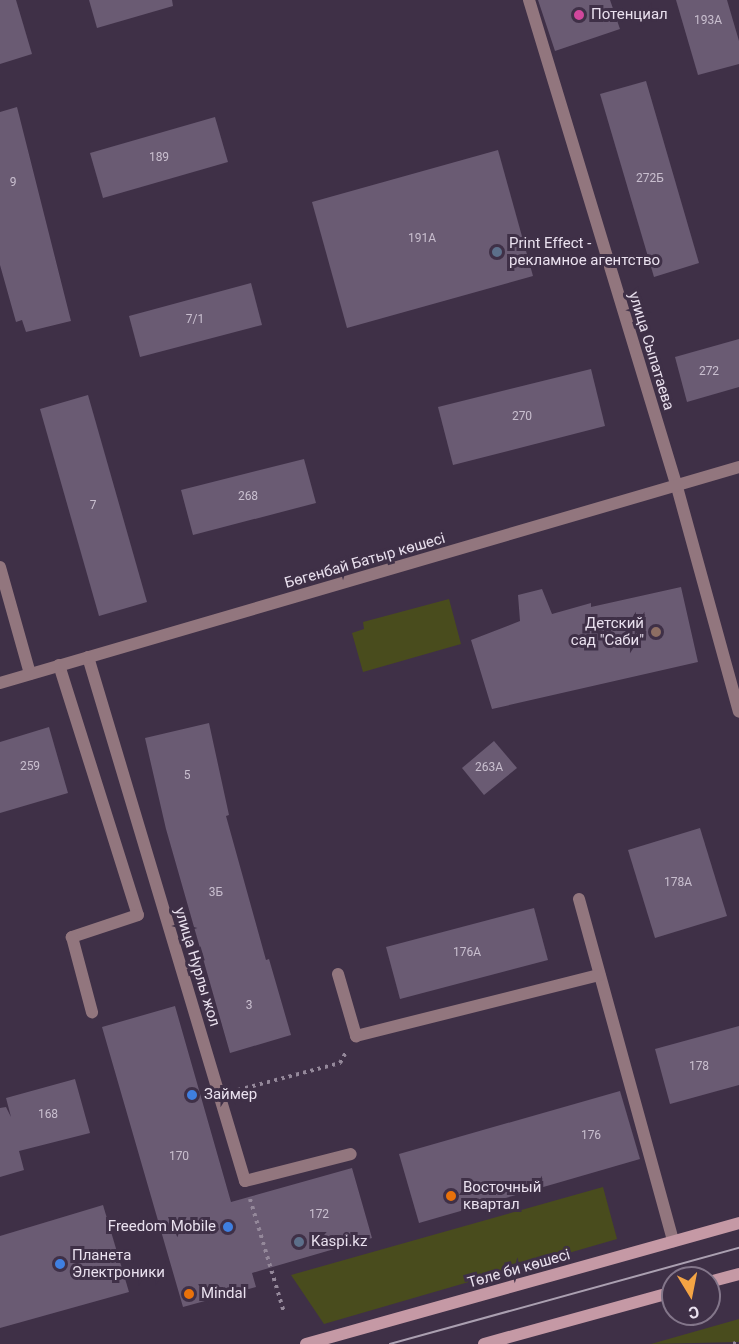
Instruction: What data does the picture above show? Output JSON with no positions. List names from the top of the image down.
{
  "streets": {
    "main road": ["Төле би көшесі"],
    "street": ["улица Сыпатаева", "Бөгенбай Батыр көшесі", "улица Нурлы жол"]
  },
  "crossings": [
    ["улица Сыпатаева", "Бөгенбай Батыр көшесі"],
    ["Бөгенбай Батыр көшесі", "улица Нурлы жол"]
  ],
  "places": [
    "Потенциал",
    "Print Effect - рекламное агентство",
    "Детский сад \"Саби\"",
    "Займер",
    "Восточный квартал",
    "Freedom Mobile",
    "Kaspi.kz",
    "Планета Электроники",
    "Mindal"
  ],
  "house_numbers": [
    "193А",
    "189",
    "272Б",
    "9",
    "191А",
    "7/1",
    "272",
    "270",
    "268",
    "7",
    "259",
    "263А",
    "5",
    "178А",
    "3Б",
    "176А",
    "3",
    "178",
    "168",
    "176",
    "170",
    "172"
  ],
  "north": "bottom"
}
